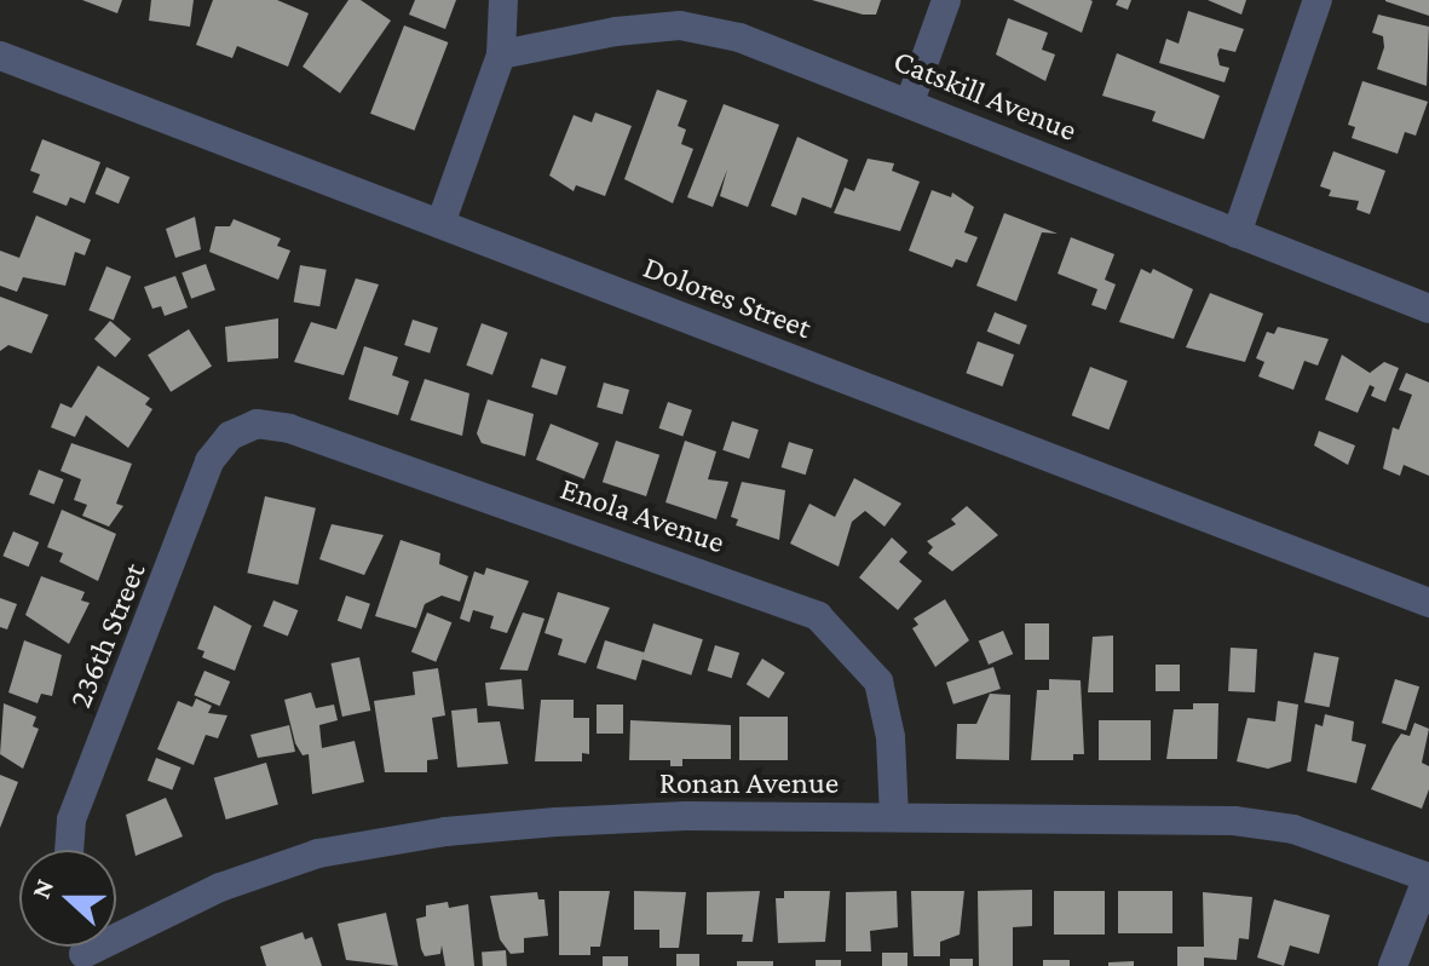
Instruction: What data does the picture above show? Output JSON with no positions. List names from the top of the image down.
{
  "streets": {
    "street": [
      "Catskill Avenue",
      "Dolores Street",
      "Enola Avenue",
      "236th Street",
      "Ronan Avenue"
    ]
  },
  "crossings": [
    ["Enola Avenue", "236th Street"],
    ["Enola Avenue", "Ronan Avenue"]
  ],
  "north": "left"
}
